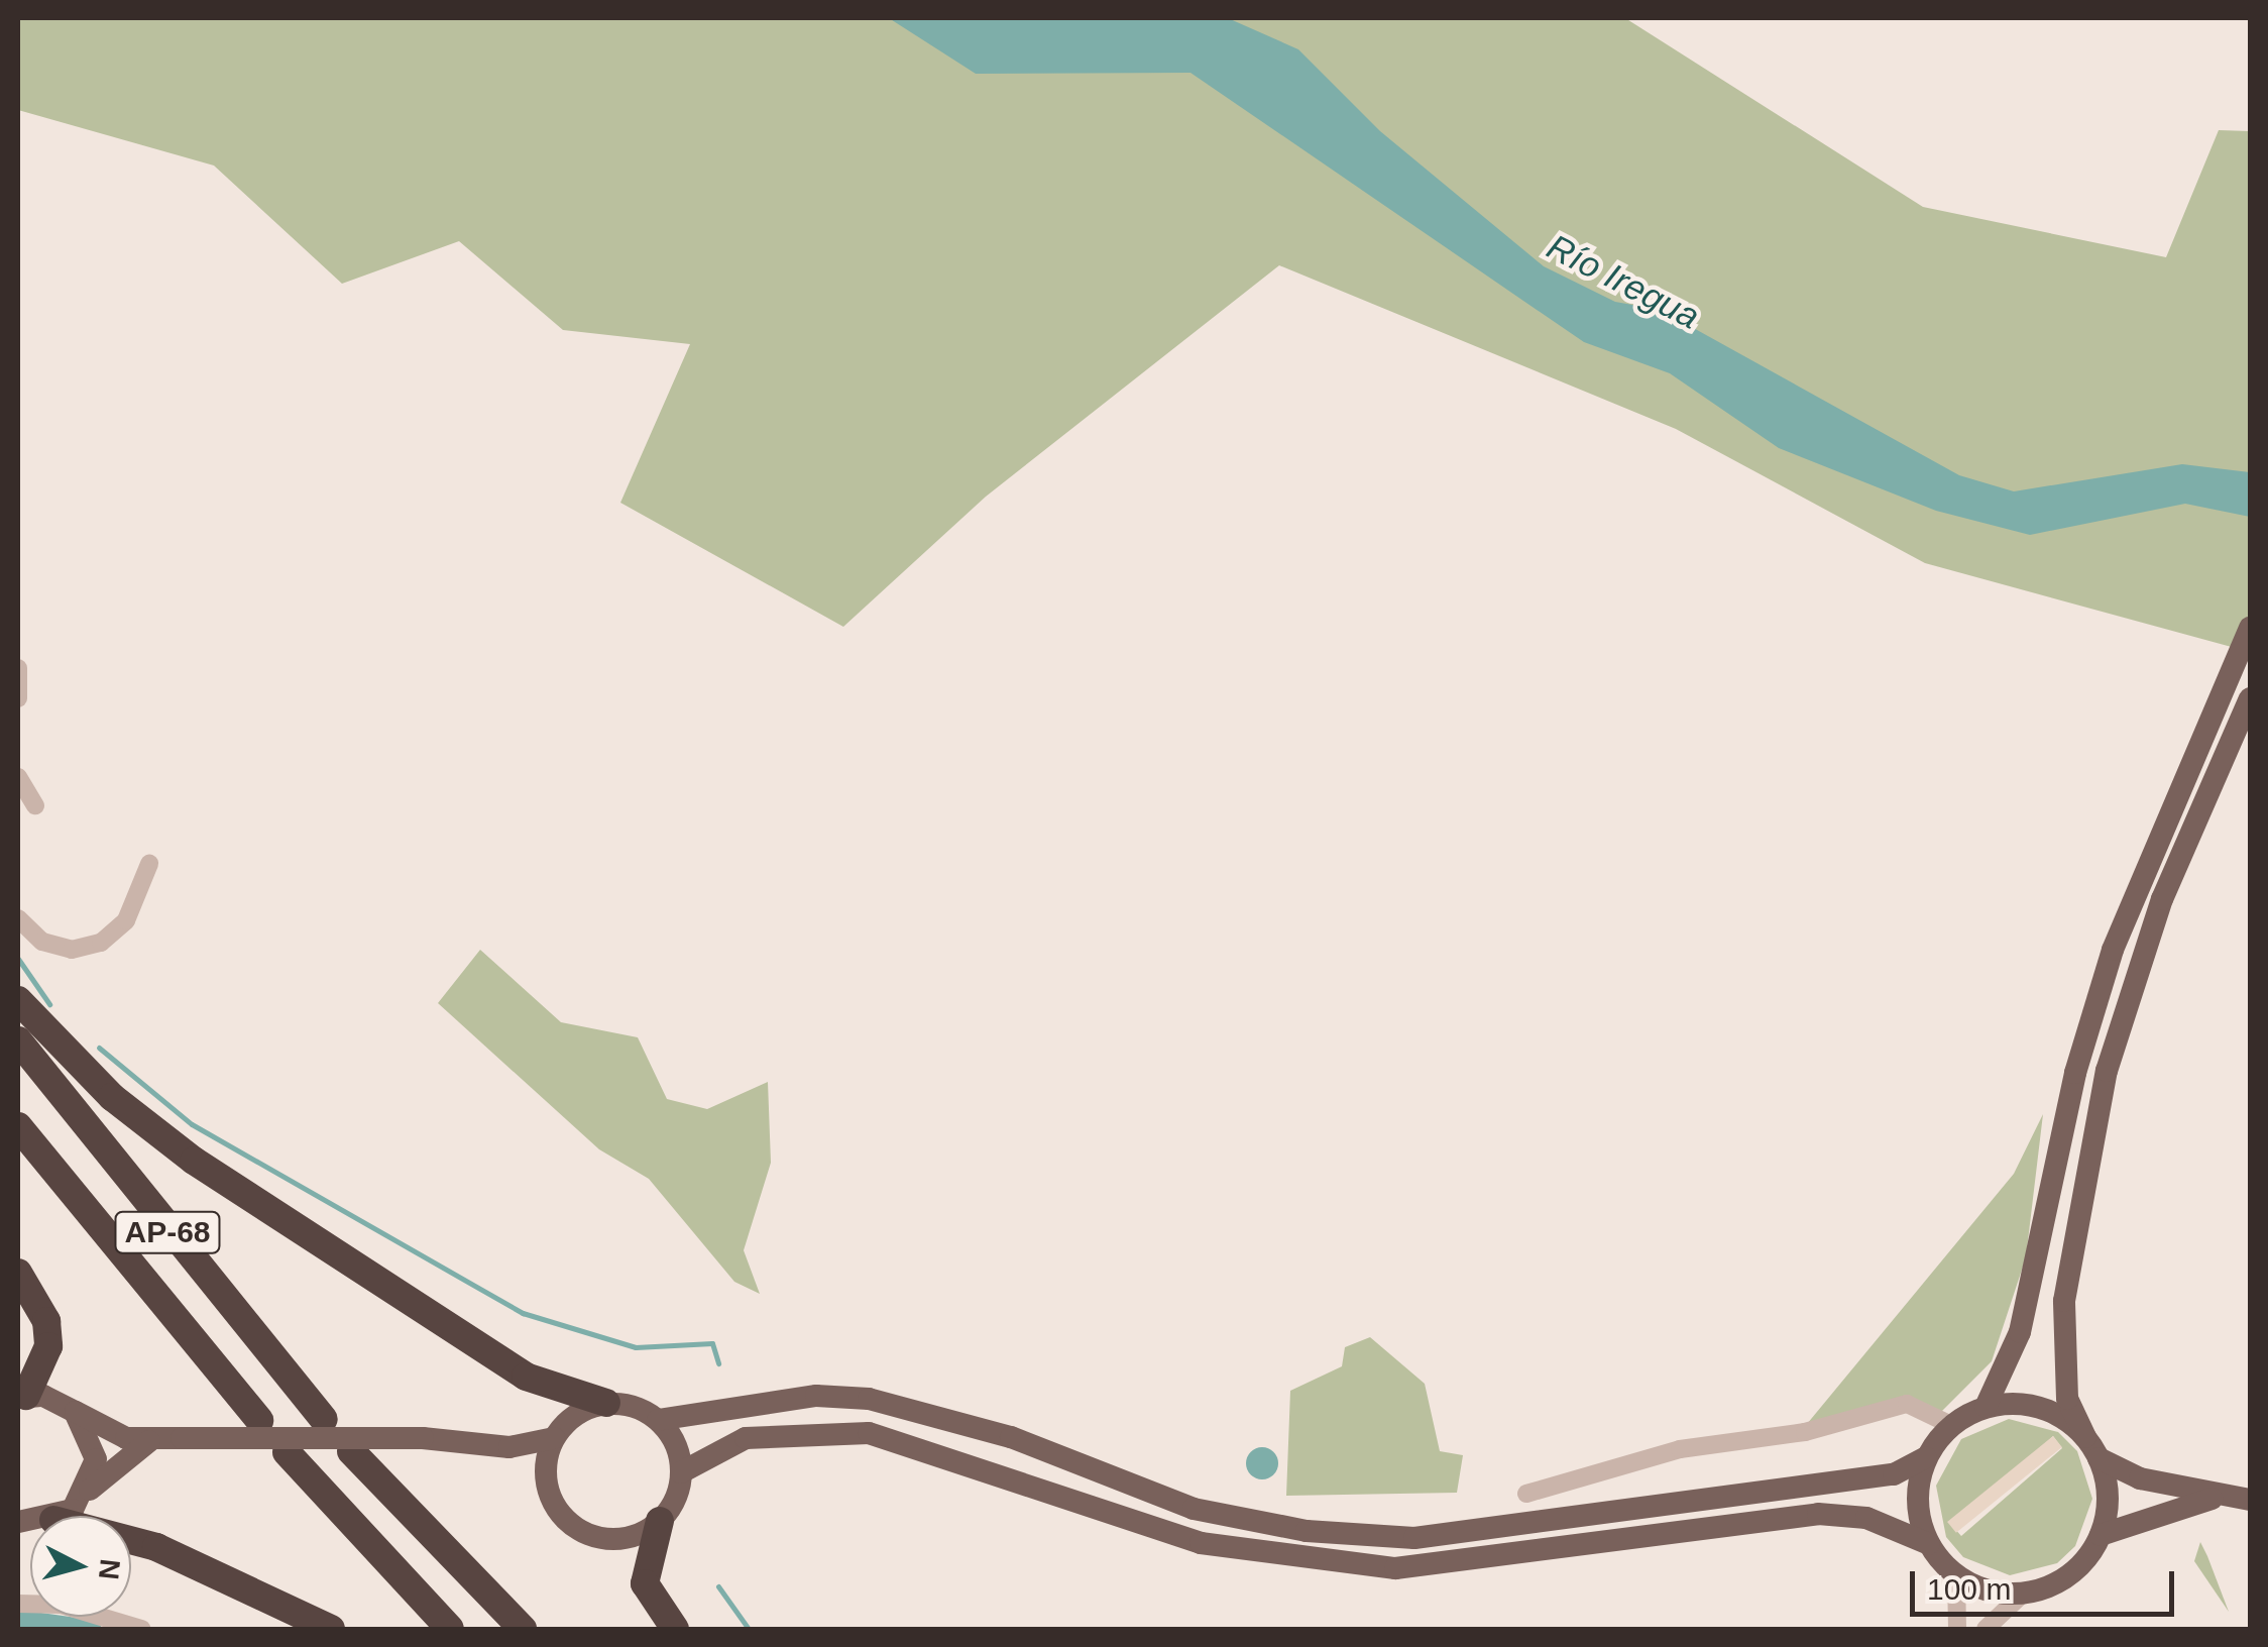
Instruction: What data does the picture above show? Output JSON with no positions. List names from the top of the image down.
{
  "streets": {
    "highway": ["AP-68"]
  },
  "water": ["Río Iregua"],
  "scale_bar": "100 m",
  "north": "right"
}
